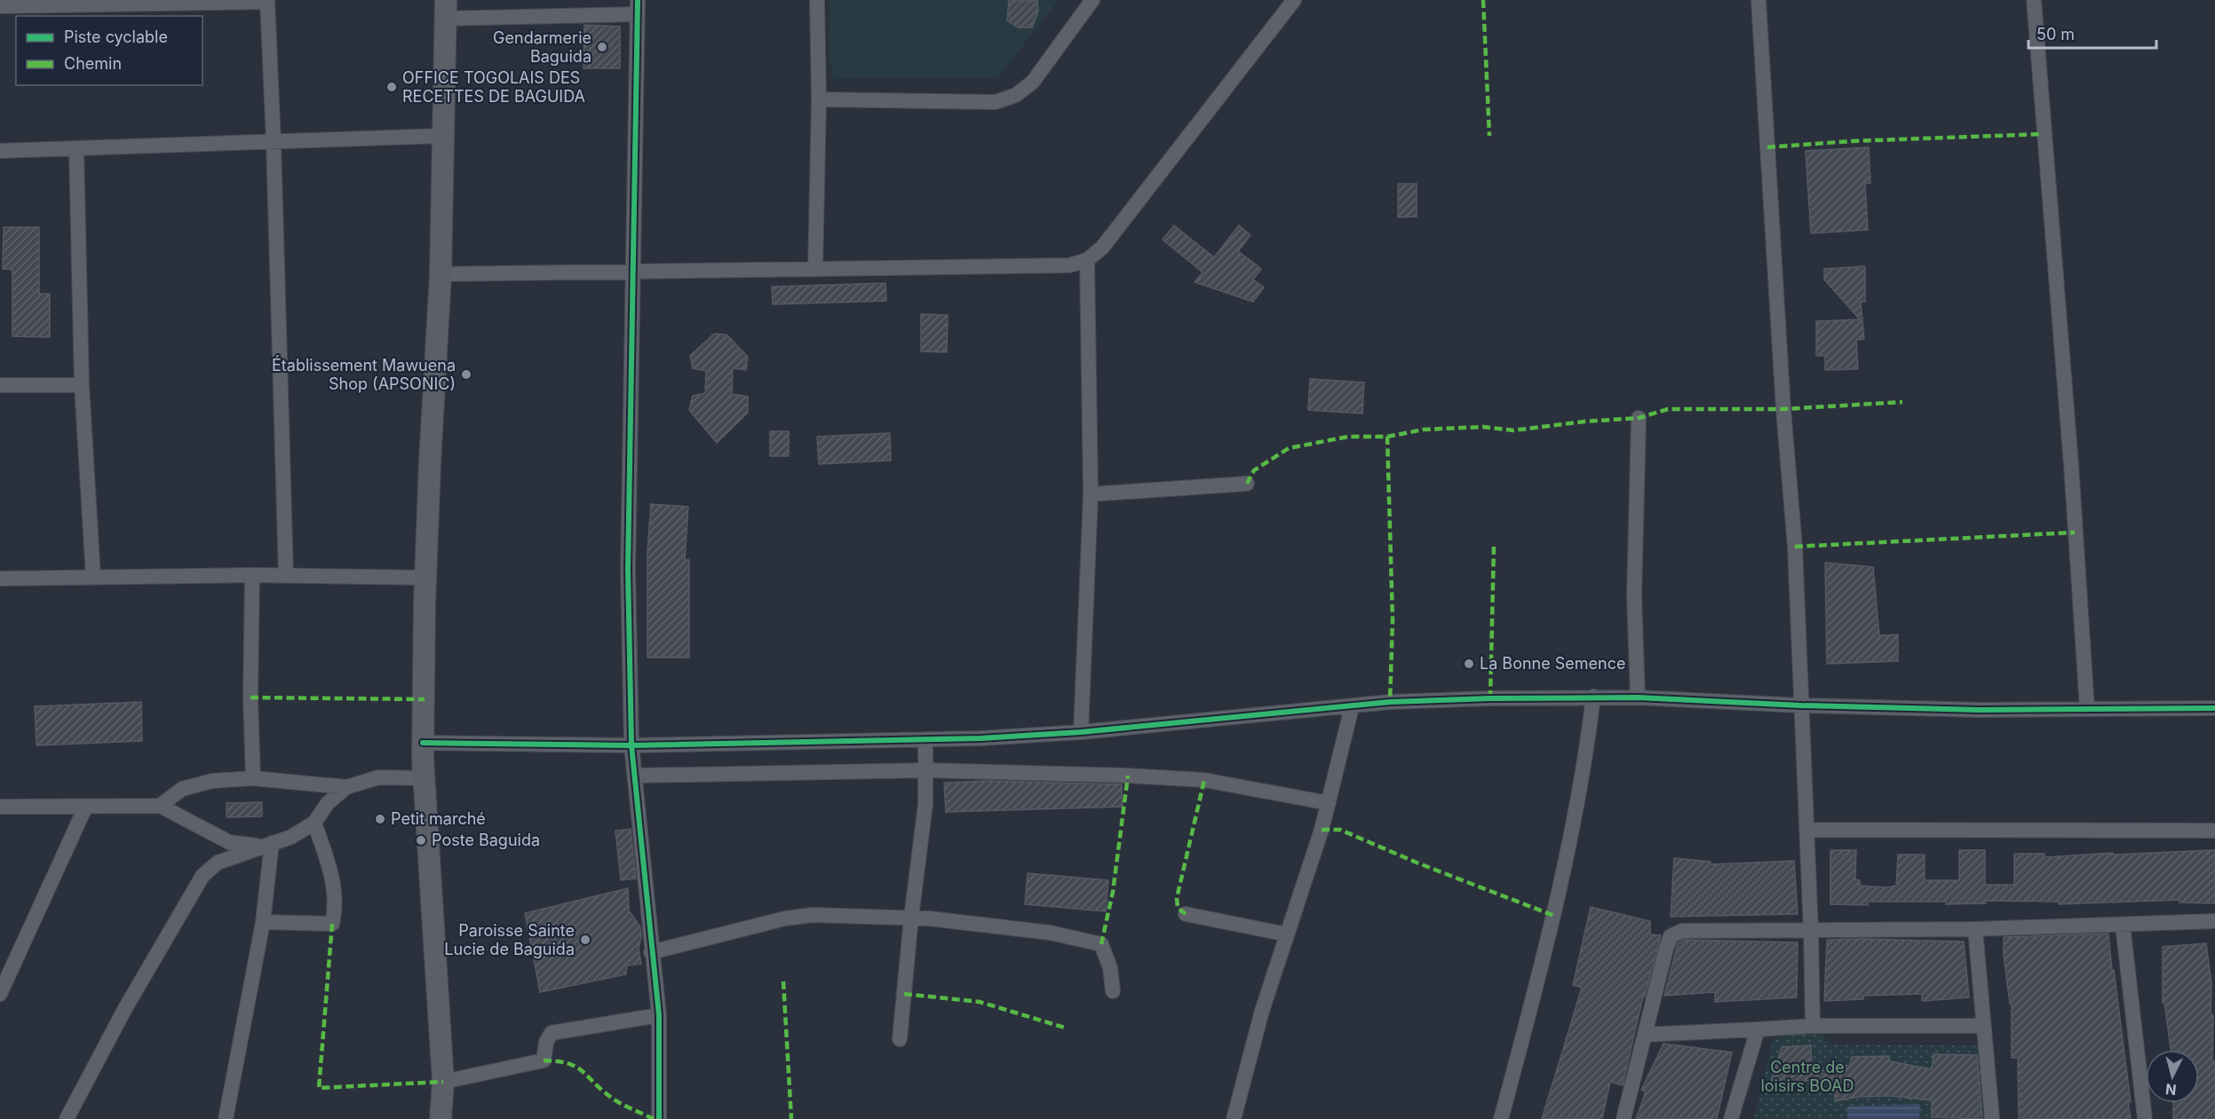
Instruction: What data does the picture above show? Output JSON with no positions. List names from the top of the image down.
{
  "parks": ["Centre de loisirs BOAD"],
  "places": [
    "Gendarmerie Baguida",
    "OFFICE TOGOLAIS DES RECETTES DE BAGUIDA",
    "Établissement Mawuena Shop (APSONIC)",
    "La Bonne Semence",
    "Petit marché",
    "Poste Baguida",
    "Paroisse Sainte Lucie de Baguida"
  ],
  "legend": ["Piste cyclable", "Chemin"],
  "scale_bar": "50 m",
  "north": "bottom"
}
